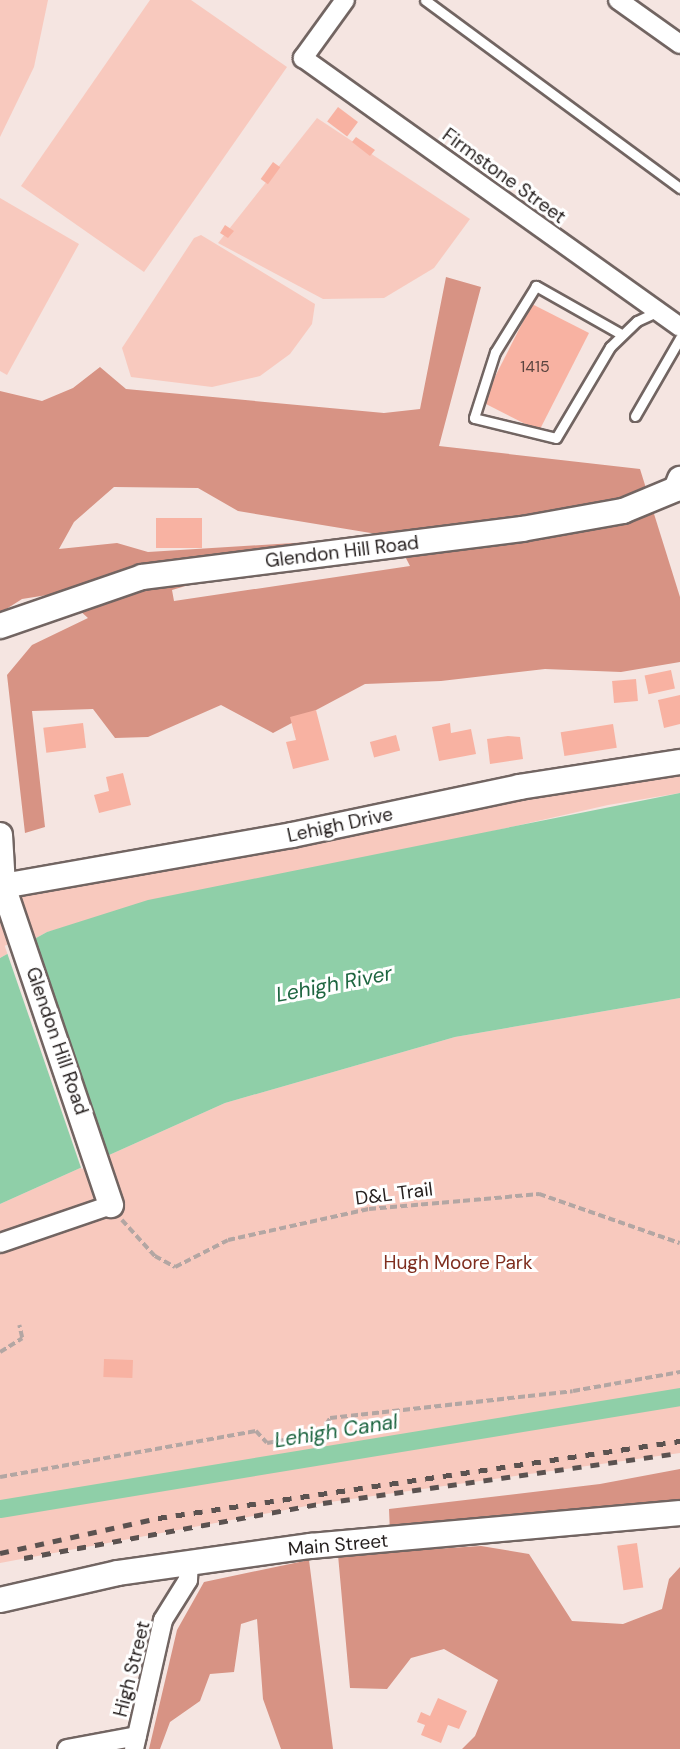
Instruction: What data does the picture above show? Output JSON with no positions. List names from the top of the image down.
{
  "streets": {
    "street": [
      "Firmstone Street",
      "Glendon Hill Road",
      "Lehigh Drive",
      "Main Street",
      "High Street"
    ],
    "path": ["D&L Trail"]
  },
  "crossings": [
    ["Glendon Hill Road", "Lehigh Drive"],
    ["Main Street", "High Street"]
  ],
  "water": ["Lehigh River", "Lehigh Canal"],
  "parks": ["Hugh Moore Park"],
  "house_numbers": ["1415"]
}
